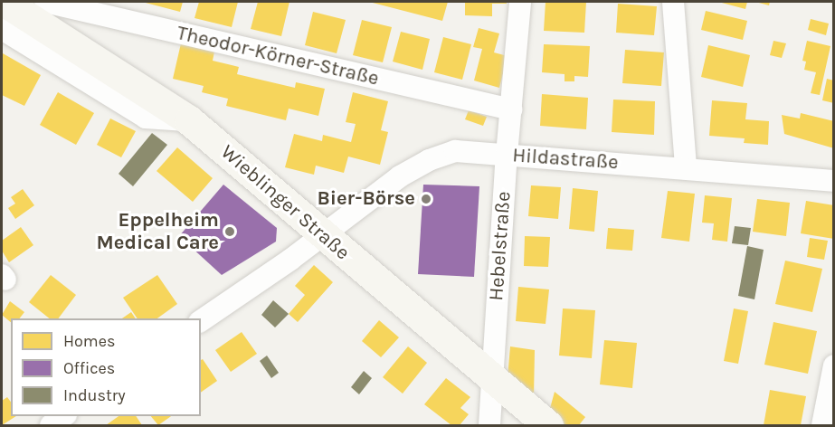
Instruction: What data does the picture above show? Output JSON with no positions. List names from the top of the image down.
{
  "streets": {
    "street": [
      "Theodor-Körner-Straße",
      "Hildastraße",
      "Wieblinger Straße",
      "Hebelstraße"
    ]
  },
  "crossings": [
    ["Theodor-Körner-Straße", "Hebelstraße"],
    ["Hildastraße", "Wieblinger Straße"],
    ["Hildastraße", "Hebelstraße"],
    ["Wieblinger Straße", "Hebelstraße"]
  ],
  "places": ["Bier-Börse", "Eppelheim Medical Care"],
  "legend": ["Homes", "Offices", "Industry"]
}
